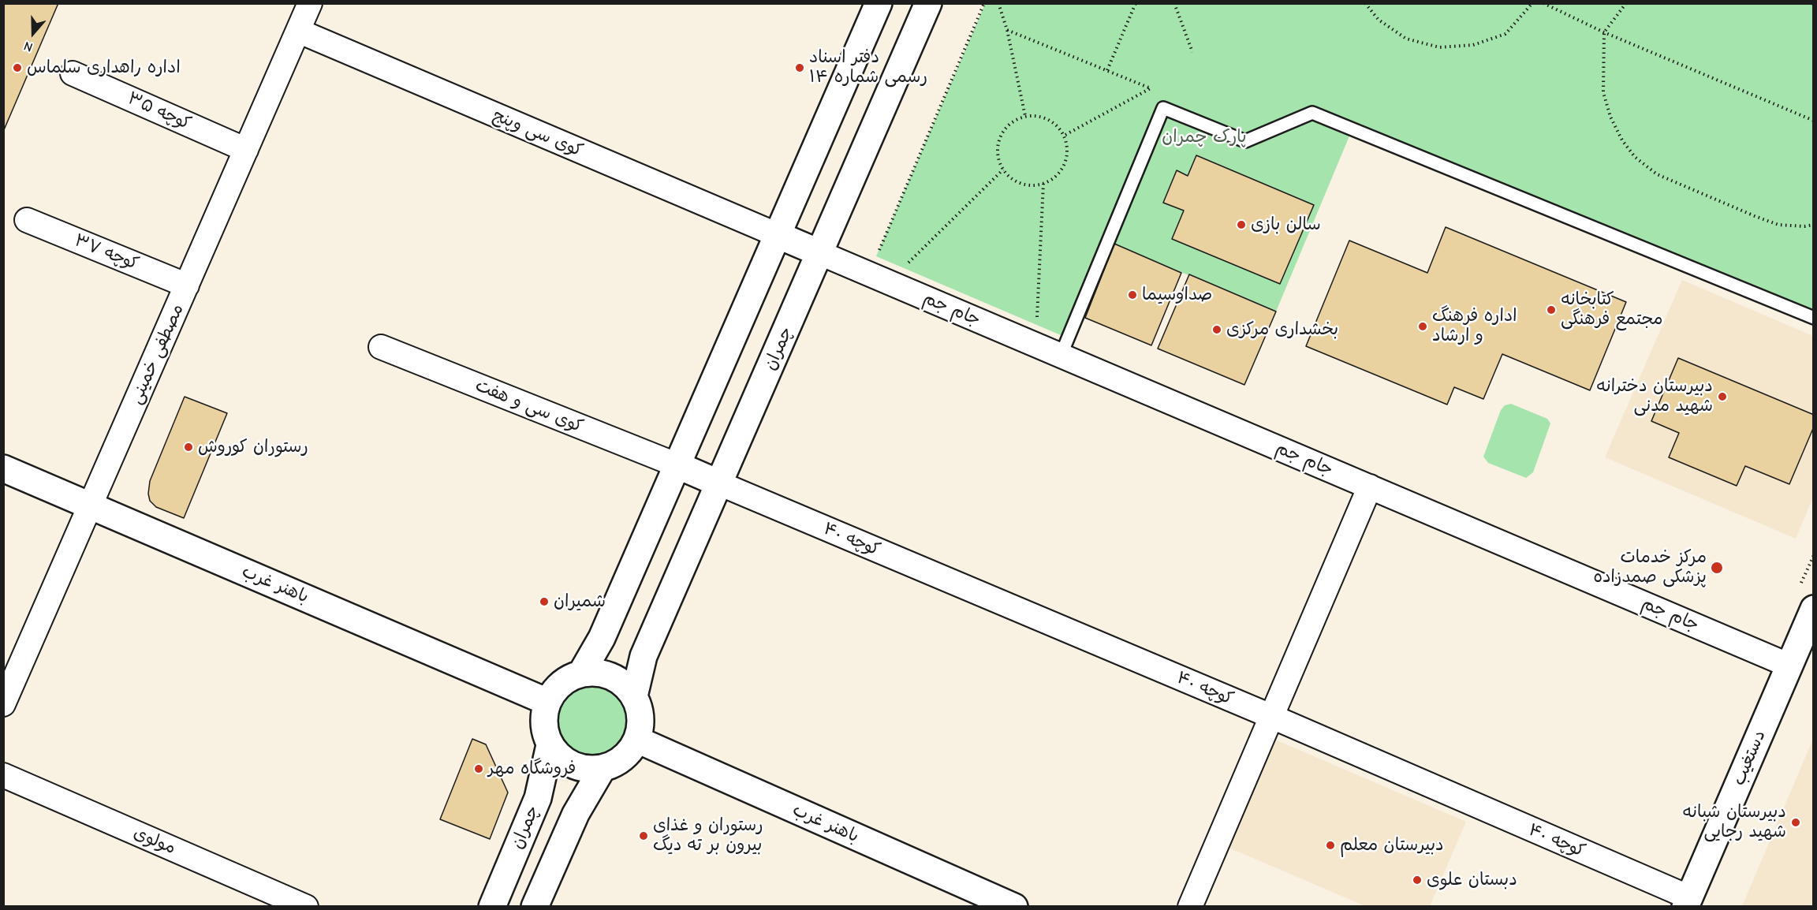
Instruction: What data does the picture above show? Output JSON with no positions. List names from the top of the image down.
{
  "streets": {
    "street": [
      "کوچه ۳۵",
      "کوی سی وپنج",
      "کوچه ۳۷",
      "جام جم",
      "چمران",
      "مصطفی خمینی",
      "کوی سی و هفت",
      "کوچه ۴۰",
      "باهنر غرب",
      "دستغیب",
      "مولوی"
    ]
  },
  "crossings": [
    ["کوچه ۳۵", "مصطفی خمینی"],
    ["کوی سی وپنج", "مصطفی خمینی"],
    ["کوچه ۳۷", "مصطفی خمینی"],
    ["جام جم", "چمران"],
    ["جام جم", "دستغیب"],
    ["چمران", "کوچه ۴۰"],
    ["چمران", "باهنر غرب"],
    ["مصطفی خمینی", "باهنر غرب"],
    ["کوچه ۴۰", "دستغیب"]
  ],
  "parks": ["پارک چمران"],
  "places": [
    "اداره راهداری سلماس",
    "دفتر اسناد رسمی شماره ۱۴",
    "سالن بازی",
    "صداوسیما",
    "کتابخانه مجتمع فرهنگی",
    "اداره فرهنگ و ارشاد",
    "بخشداری مرکزی",
    "دبیرستان دخترانه شهید مدنی",
    "رستوران کوروش",
    "مرکز خدمات پزشکی صمدزاده",
    "شمیران",
    "فروشگاه مهر",
    "دبیرستان شبانه شهید رجایی",
    "رستوران و غذای بیرون بر ته دیگ",
    "دبیرستان معلم",
    "دبستان علوی"
  ],
  "north": "bottom"
}
